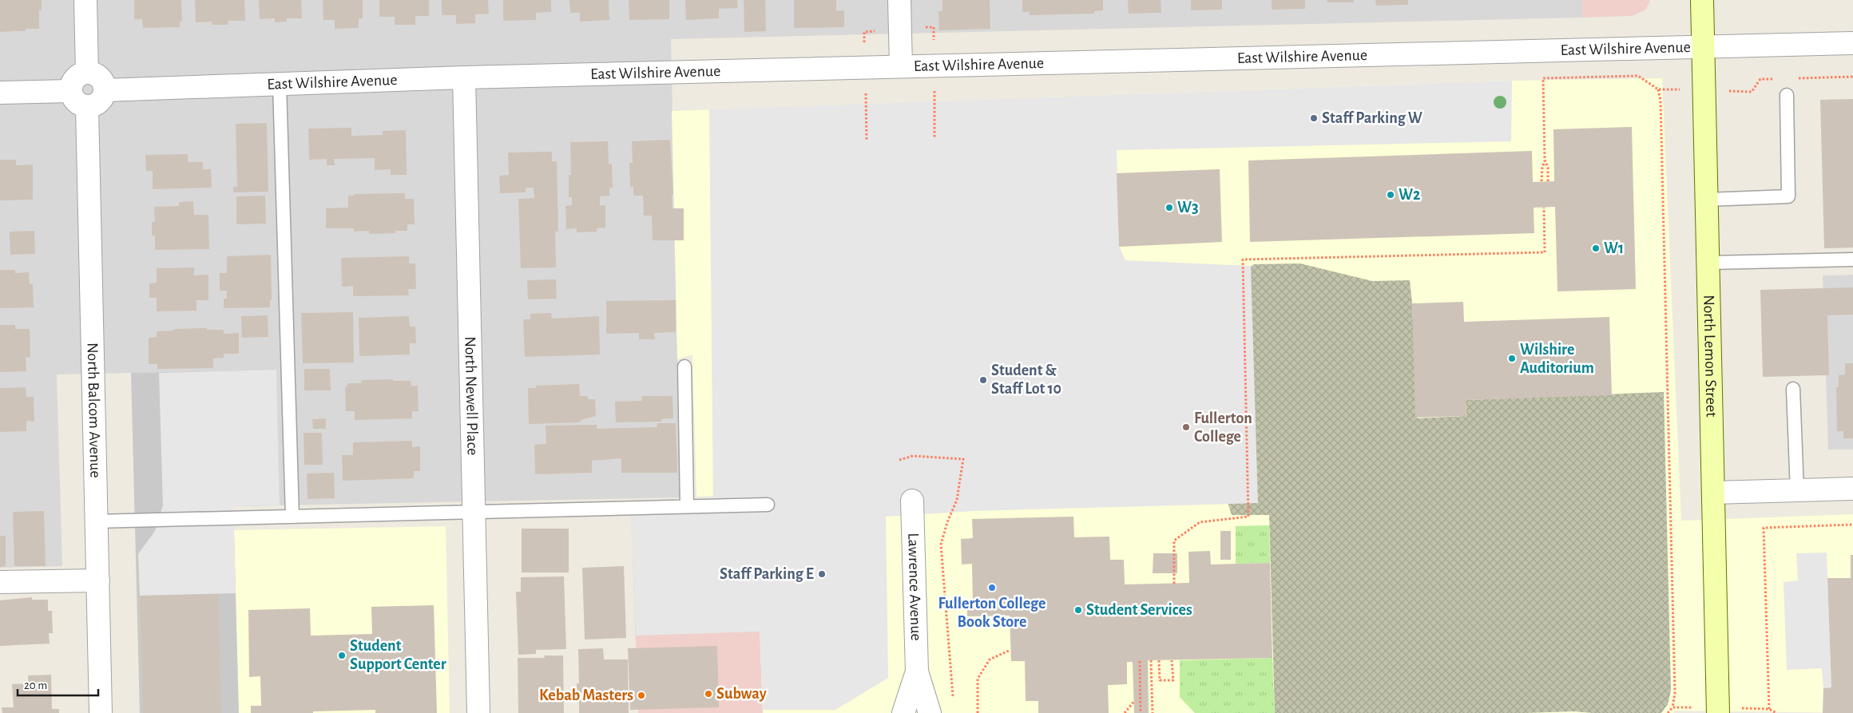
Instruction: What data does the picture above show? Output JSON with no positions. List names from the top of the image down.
{
  "streets": {
    "street": [
      "East Wilshire Avenue",
      "North Lemon Street",
      "North Newell Place",
      "North Balcom Avenue",
      "Lawrence Avenue"
    ]
  },
  "crossings": [
    ["East Wilshire Avenue", "North Lemon Street"],
    ["East Wilshire Avenue", "North Newell Place"],
    ["East Wilshire Avenue", "North Balcom Avenue"]
  ],
  "places": [
    "Staff Parking W",
    "W2",
    "W3",
    "W1",
    "Wilshire Auditorium",
    "Student & Staff Lot 10",
    "Fullerton College",
    "Staff Parking E",
    "Fullerton College Book Store",
    "Student Services",
    "Student Support Center",
    "Subway",
    "Kebab Masters"
  ],
  "scale_bar": "20 m"
}
